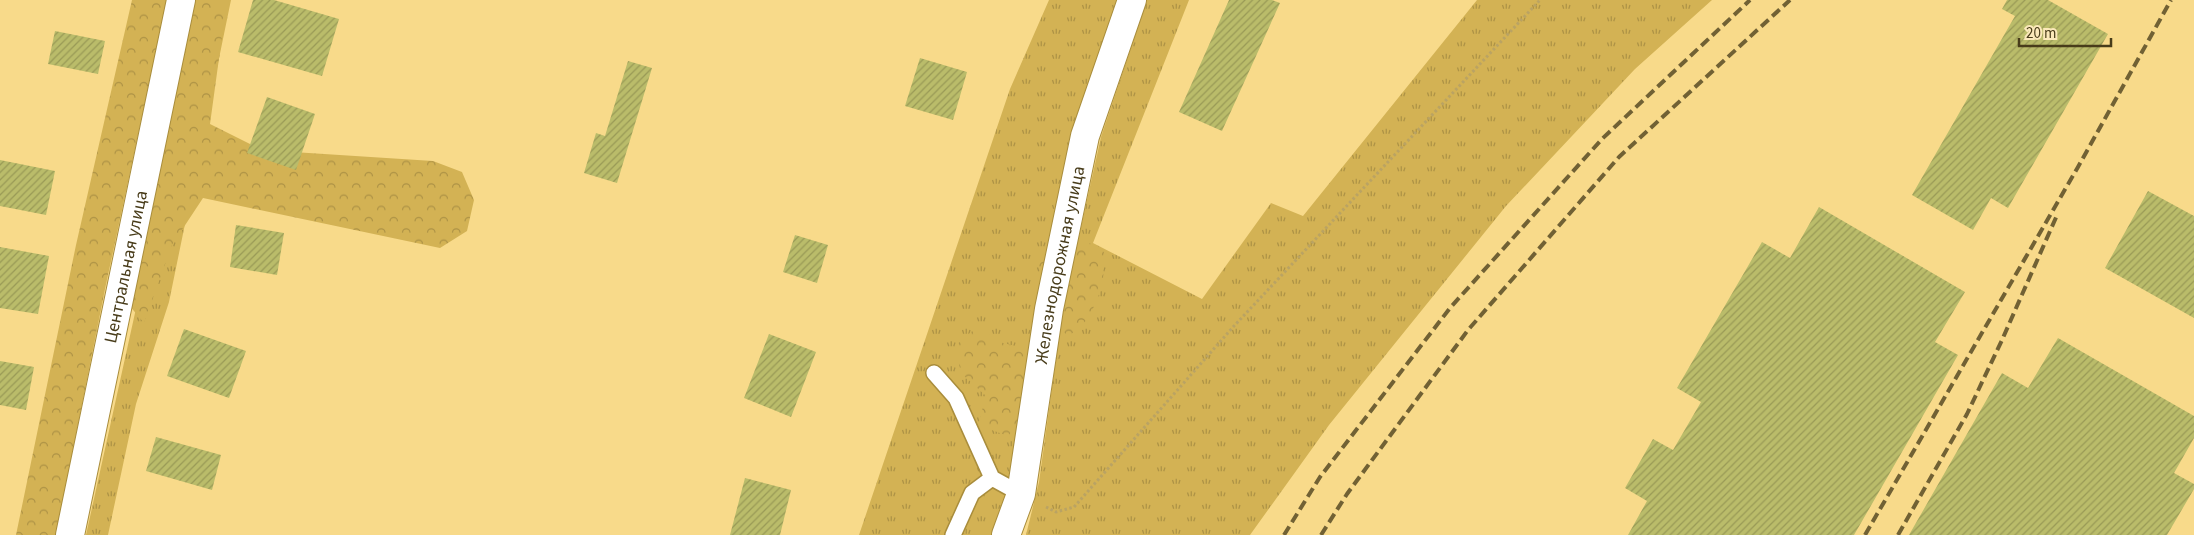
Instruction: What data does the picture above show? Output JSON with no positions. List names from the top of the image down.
{
  "streets": {
    "street": ["Железнодорожная улица", "Центральная улица"]
  },
  "scale_bar": "20 m"
}
